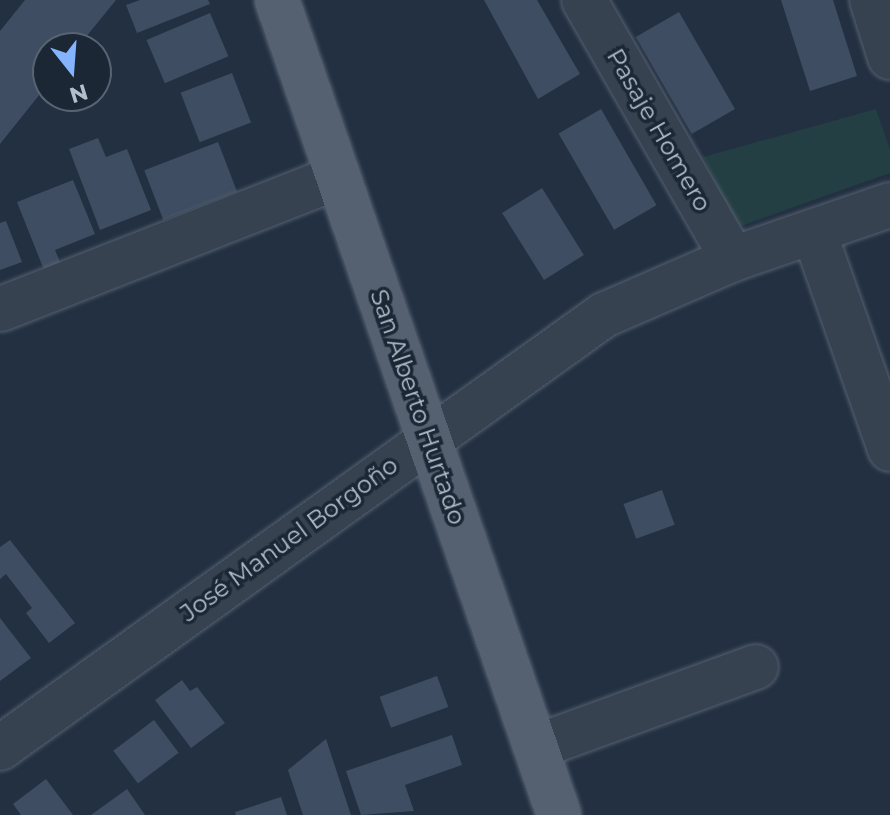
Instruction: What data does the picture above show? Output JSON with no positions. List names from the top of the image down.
{
  "streets": {
    "main road": ["San Alberto Hurtado"],
    "street": ["Pasaje Homero", "José Manuel Borgoño"]
  },
  "crossings": [
    ["Pasaje Homero", "José Manuel Borgoño"],
    ["San Alberto Hurtado", "José Manuel Borgoño"]
  ],
  "north": "bottom"
}
